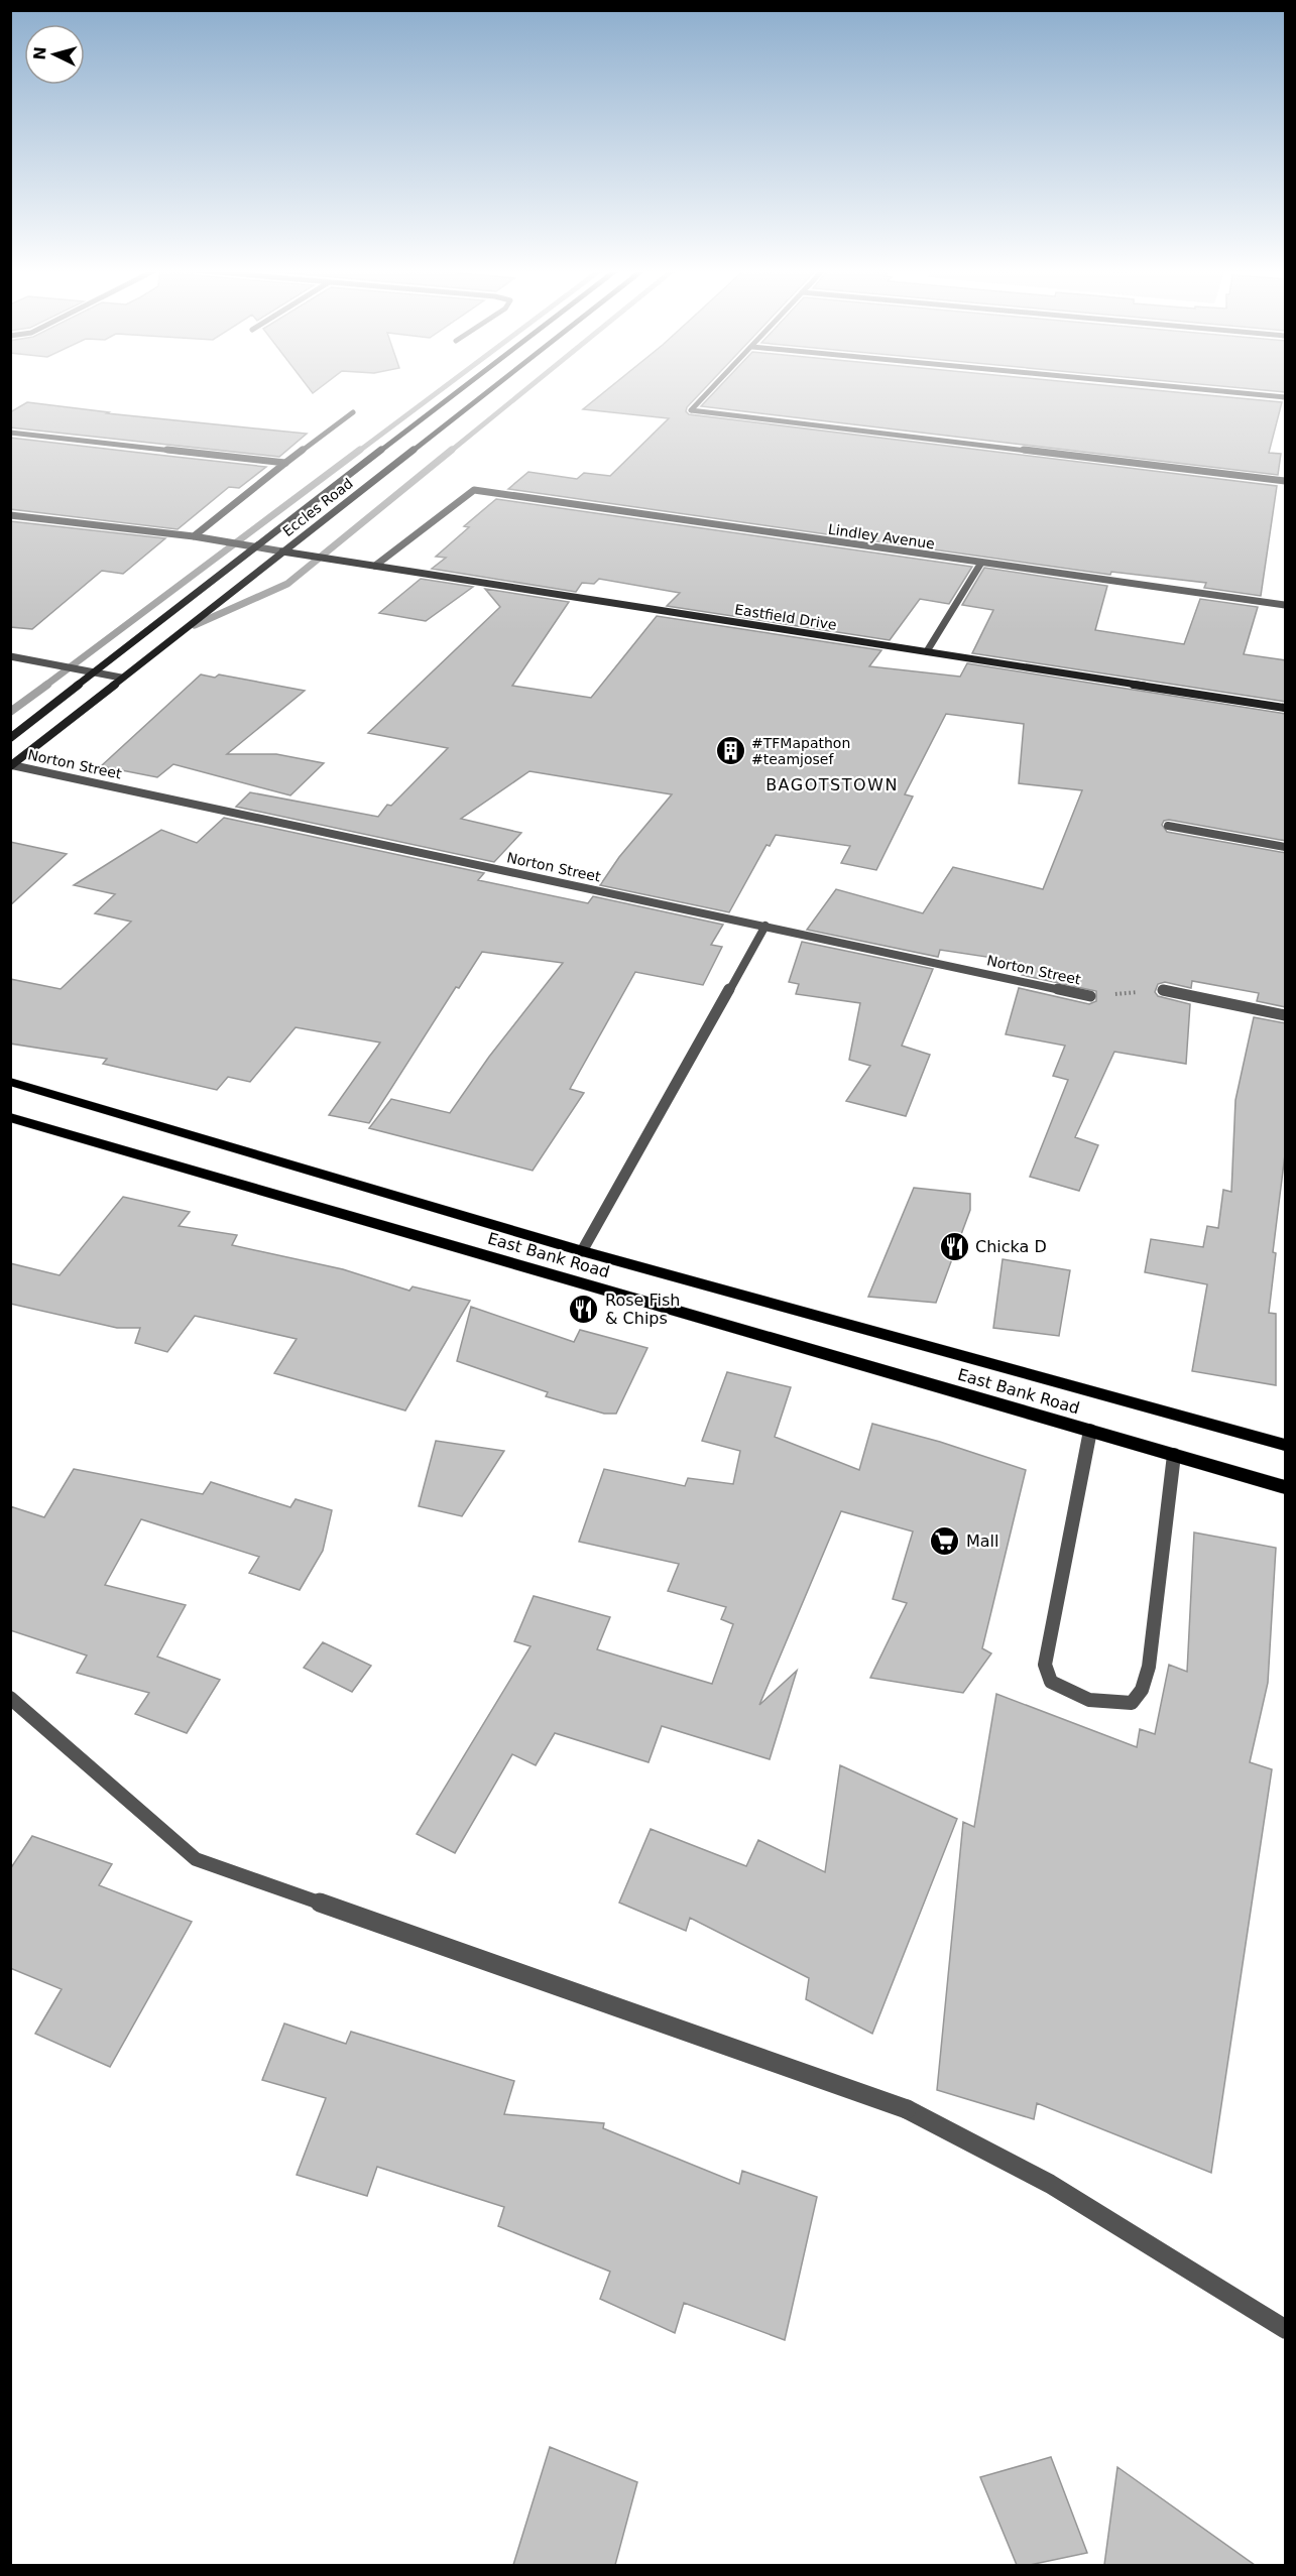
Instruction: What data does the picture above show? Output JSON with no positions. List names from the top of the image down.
{
  "streets": {
    "main road": ["East Bank Road"],
    "street": [
      "Eccles Road",
      "Lindley Avenue",
      "Eastfield Drive",
      "Norton Street"
    ]
  },
  "crossings": [
    ["Eccles Road", "Eastfield Drive"],
    ["Eccles Road", "Norton Street"],
    ["Lindley Avenue", "Eastfield Drive"]
  ],
  "districts": ["BAGOTSTOWN"],
  "places": {
    "building": ["#TFMapathon #teamjosef"],
    "restaurant": ["Chicka D", "Rose Fish & Chips"],
    "supermarket": ["Mall"]
  },
  "north": "left"
}
